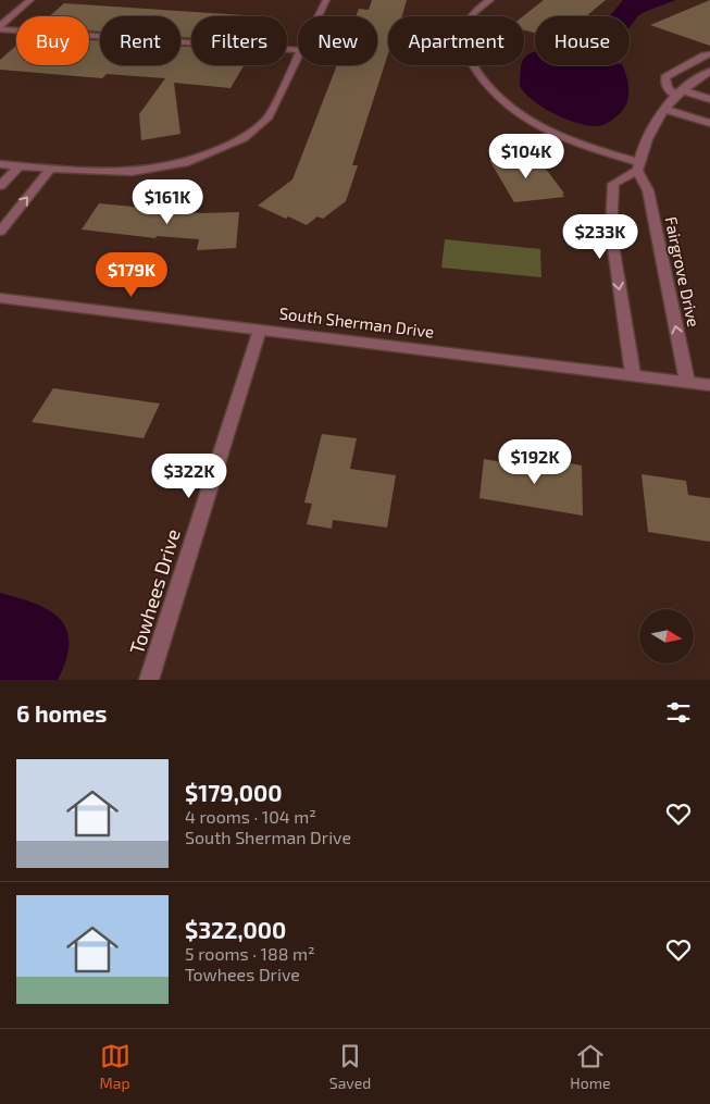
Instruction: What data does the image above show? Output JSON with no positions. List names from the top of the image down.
{
  "streets": {
    "street": ["Fairgrove Drive", "South Sherman Drive", "Towhees Drive"]
  },
  "crossings": [
    ["Fairgrove Drive", "South Sherman Drive"],
    ["South Sherman Drive", "Towhees Drive"]
  ],
  "north": "right",
  "page": {
    "chip": [
      "Buy",
      "Rent",
      "Filters",
      "New",
      "Apartment",
      "House"
    ],
    "price": [
      "$104K",
      "$161K",
      "$233K",
      "$179K",
      "$192K",
      "$322K"
    ],
    "heading": "6 homes",
    "list": [
      {
        "name": "$179,000",
        "note": "4 rooms · 104 m² · South Sherman Drive"
      },
      {
        "name": "$322,000",
        "note": "5 rooms · 188 m² · Towhees Drive"
      }
    ],
    "tabs": ["Map", "Saved", "Home"]
  }
}
